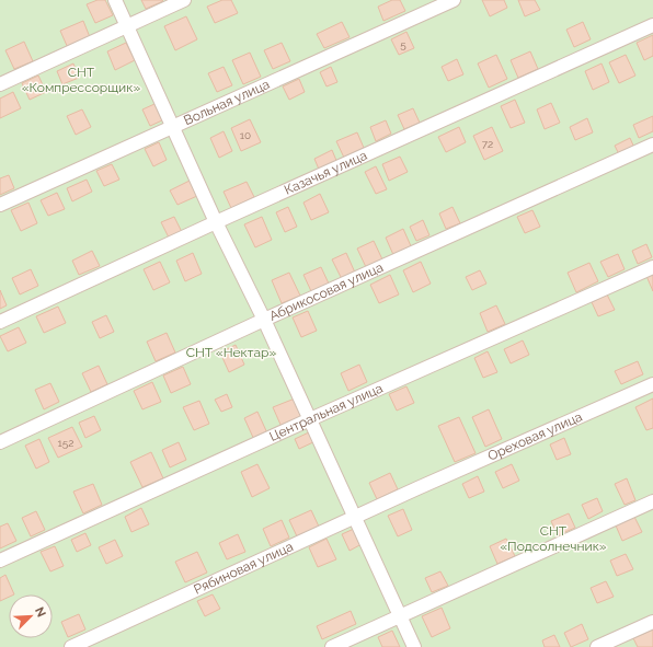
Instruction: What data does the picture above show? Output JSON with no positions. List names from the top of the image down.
{
  "streets": {
    "street": [
      "Вольная улица",
      "Казачья улица",
      "Абрикосовая улица",
      "Центральная улица",
      "Ореховая улица",
      "Рябиновая улица"
    ]
  },
  "crossings": [
    ["Ореховая улица", "Рябиновая улица"]
  ],
  "parks": ["СНТ «Компрессорщик»", "СНТ «Нектар»", "СНТ «Подсолнечник»"],
  "house_numbers": [
    "5",
    "10",
    "72",
    "152"
  ],
  "north": "top right"
}
